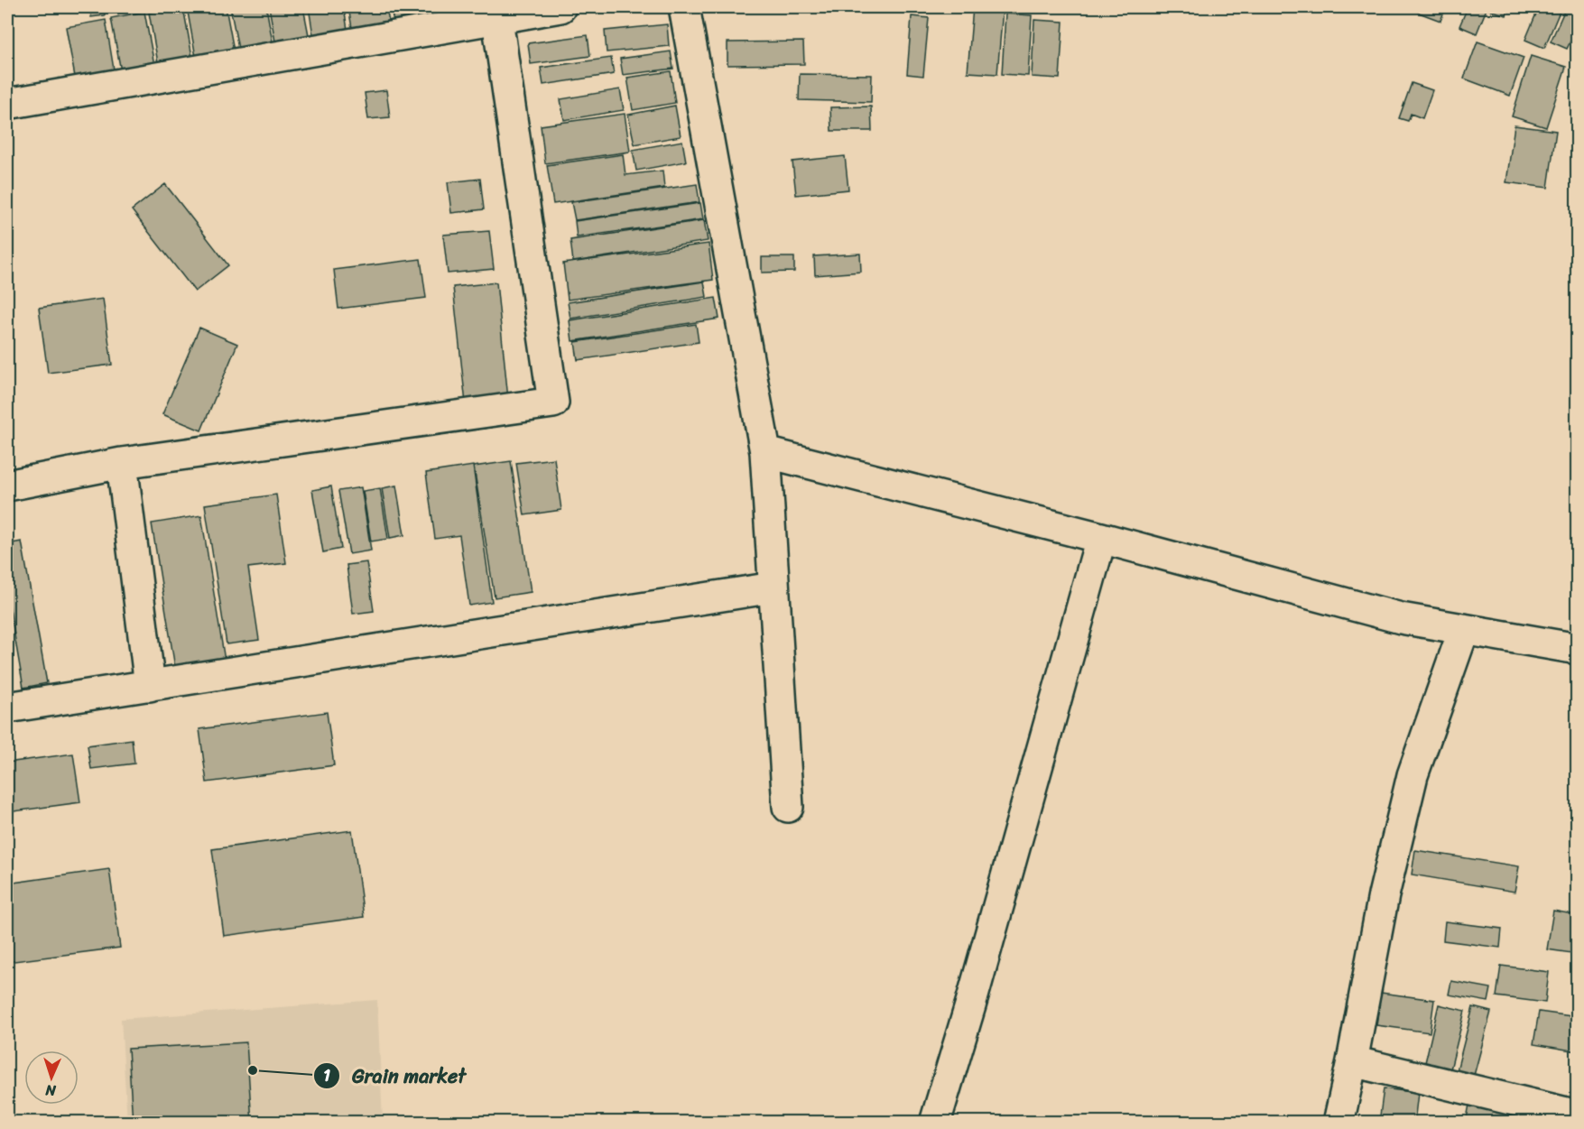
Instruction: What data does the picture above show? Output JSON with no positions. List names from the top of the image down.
{
  "places": ["Grain market"],
  "north": "bottom"
}
